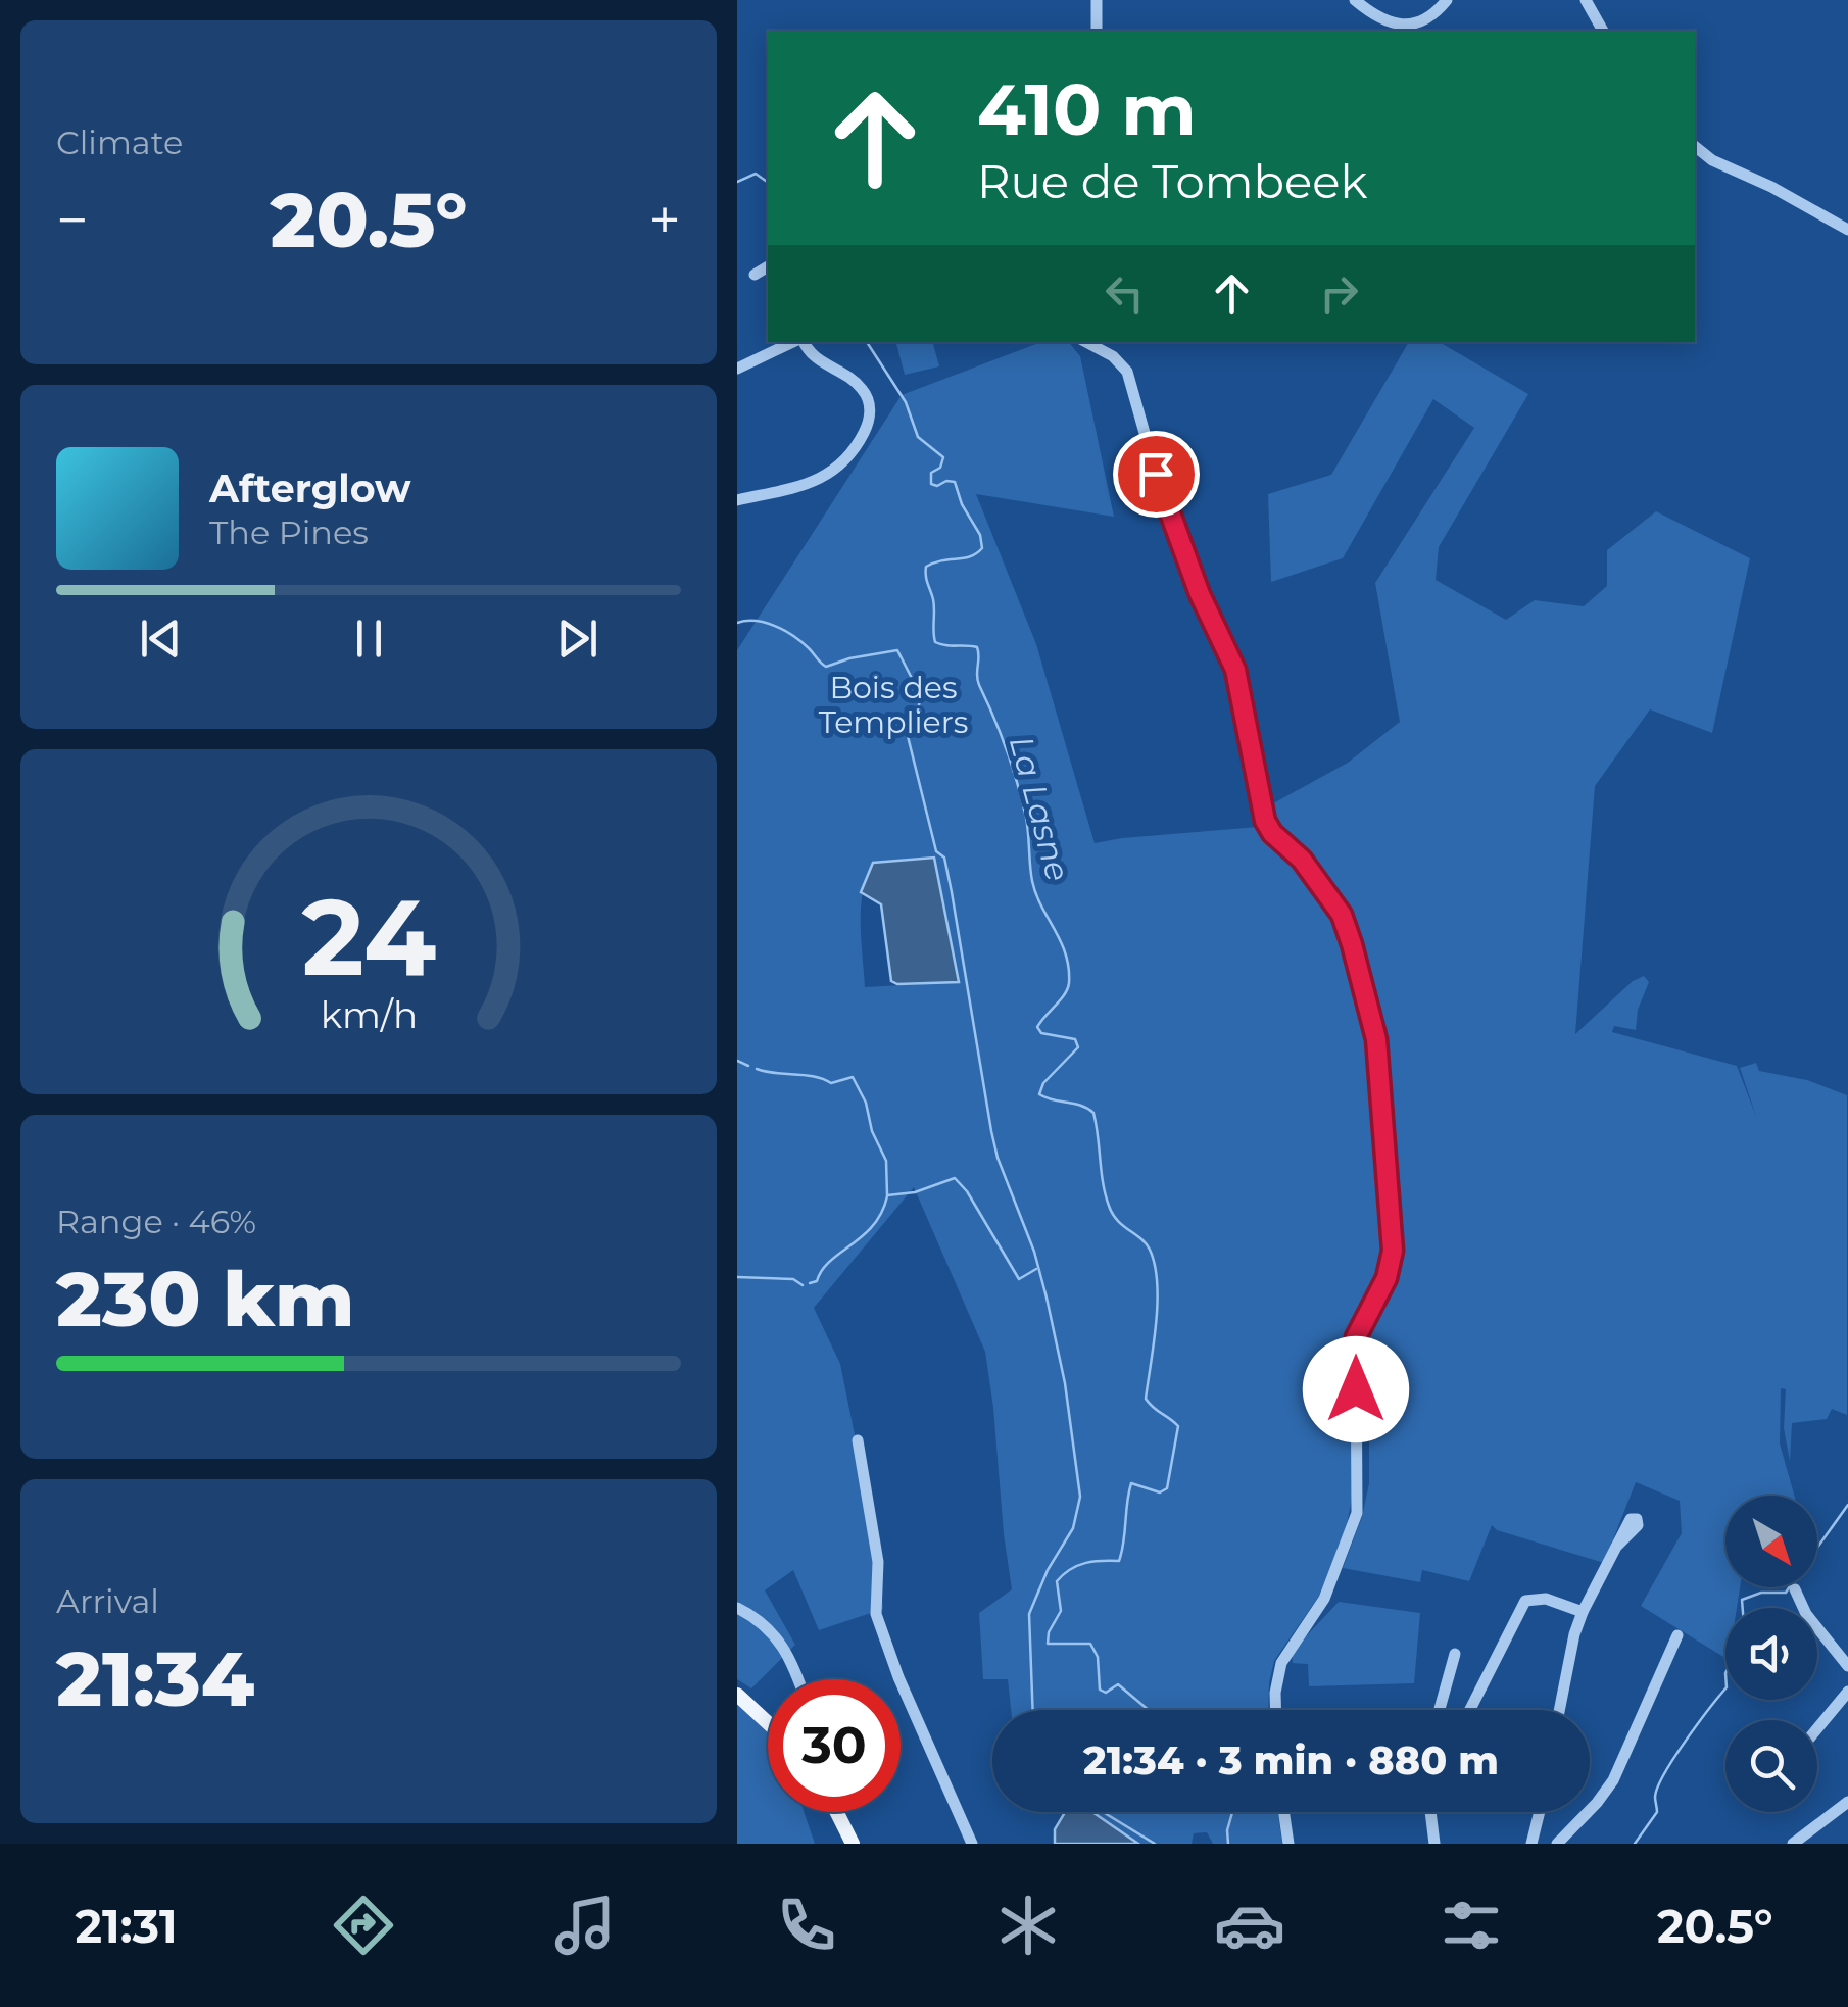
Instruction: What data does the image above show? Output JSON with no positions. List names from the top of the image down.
{
  "water": ["La Lasne"],
  "parks": ["Bois des Templiers"],
  "north": "bottom right",
  "page": {
    "tile": [
      "Climate",
      ["Range · 46%", "230 km"],
      ["Arrival", "21:34"]
    ],
    "turn": ["410 m", "Rue de Tombeek"],
    "heat": ["−", "20.5°", "+"],
    "song": ["Afterglow", "The Pines"],
    "limit": "30",
    "trip": "21:34 · 3 min · 880 m",
    "tabs": ["21:31", "20.5°"],
    "gauge": ["24", "km/h"]
  }
}
